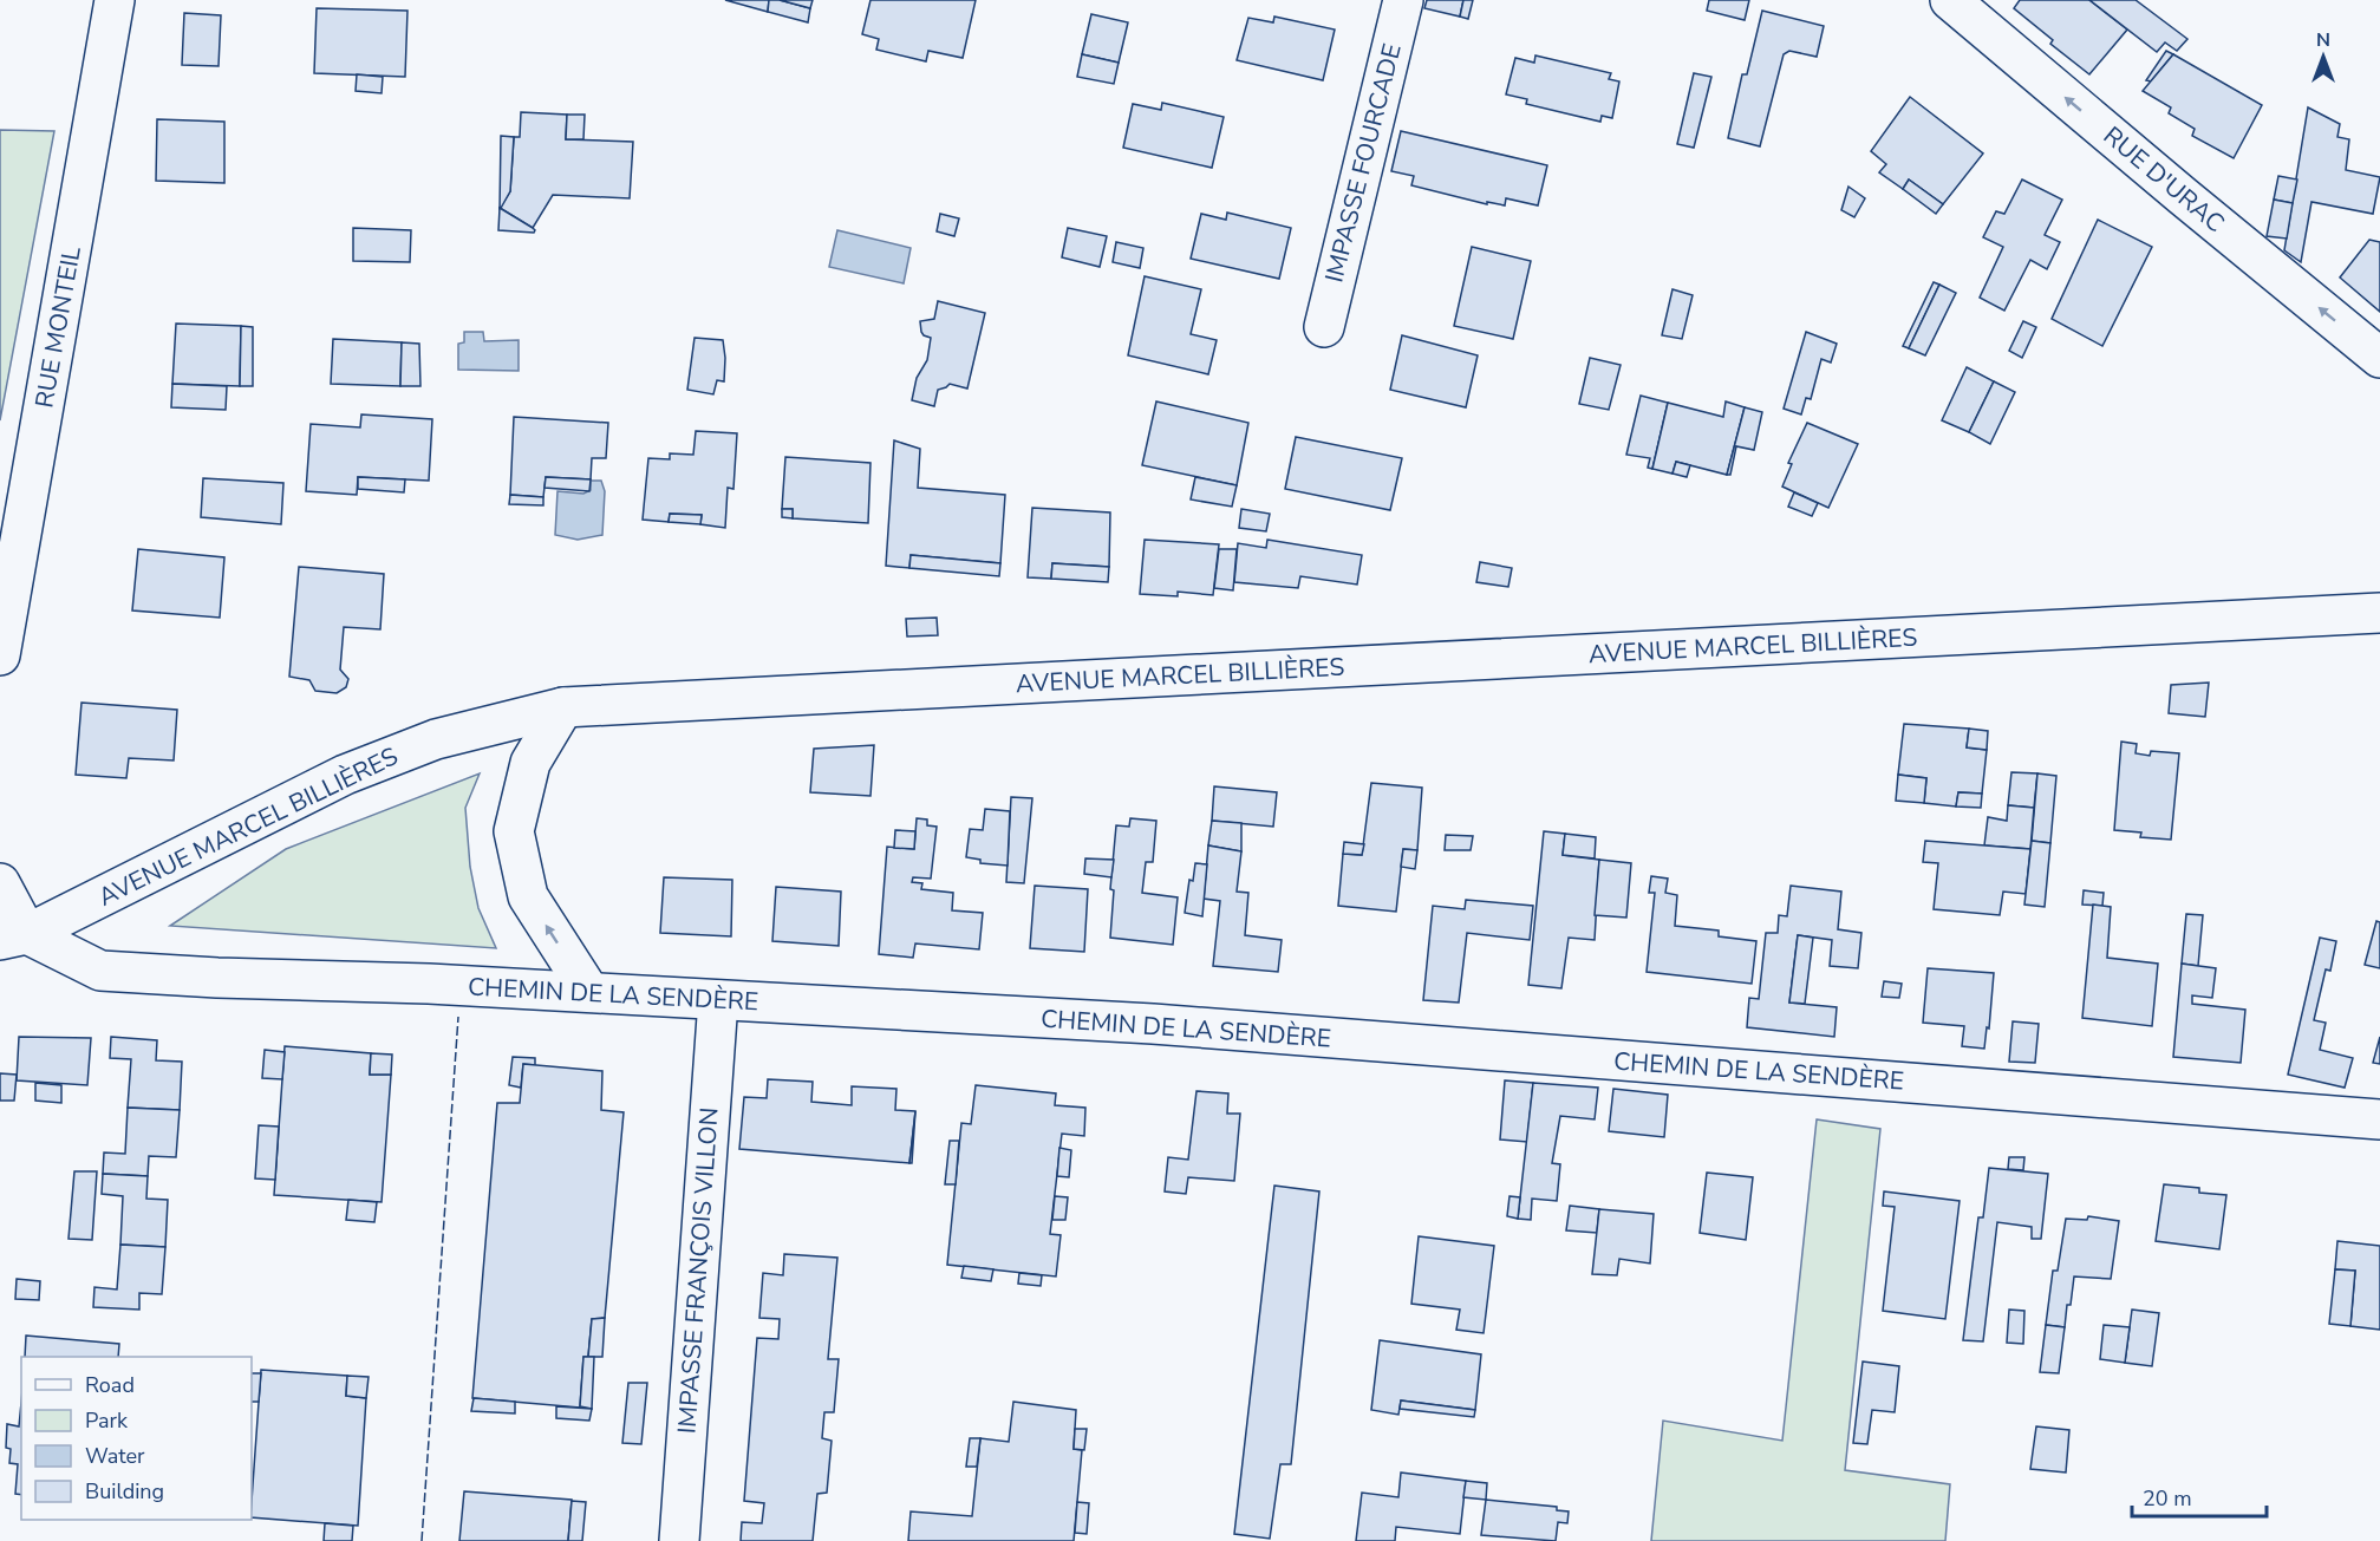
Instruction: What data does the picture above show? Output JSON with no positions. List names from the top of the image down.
{
  "streets": {
    "street": [
      "IMPASSE FOURCADE",
      "RUE D'URAC",
      "RUE MONTEIL",
      "AVENUE MARCEL BILLIÈRES",
      "CHEMIN DE LA SENDÈRE",
      "IMPASSE FRANÇOIS VILLON"
    ]
  },
  "crossings": [
    ["AVENUE MARCEL BILLIÈRES", "CHEMIN DE LA SENDÈRE"],
    ["CHEMIN DE LA SENDÈRE", "IMPASSE FRANÇOIS VILLON"]
  ],
  "one_way": ["RUE D'URAC"],
  "legend": [
    "Road",
    "Park",
    "Water",
    "Building"
  ],
  "scale_bar": "20 m",
  "north": "top"
}
